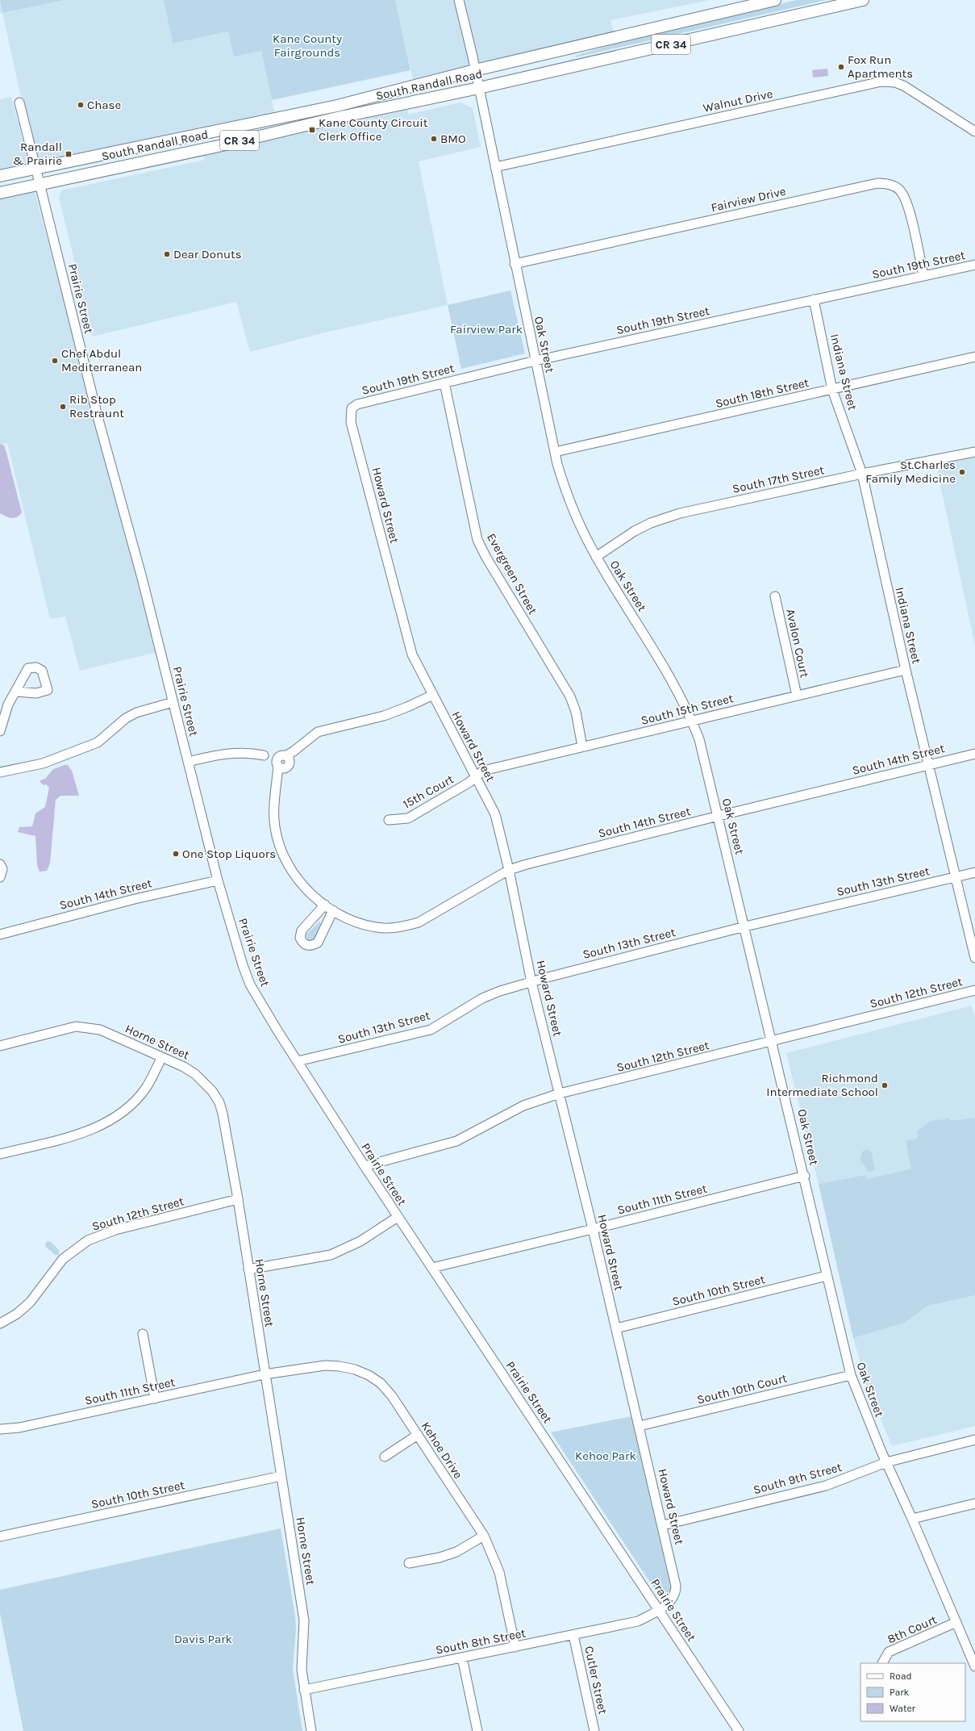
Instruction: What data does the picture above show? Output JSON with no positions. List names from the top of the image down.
{
  "streets": {
    "main road": ["CR 34", "South Randall Road"],
    "street": [
      "Walnut Drive",
      "Fairview Drive",
      "South 19th Street",
      "Prairie Street",
      "Oak Street",
      "Indiana Street",
      "South 18th Street",
      "South 17th Street",
      "Howard Street",
      "Evergreen Street",
      "Avalon Court",
      "South 15th Street",
      "South 14th Street",
      "15th Court",
      "South 13th Street",
      "South 12th Street",
      "Horne Street",
      "South 11th Street",
      "South 10th Street",
      "South 10th Court",
      "Kehoe Drive",
      "South 9th Street",
      "8th Court",
      "South 8th Street",
      "Cutler Street"
    ]
  },
  "crossings": [
    ["CR 34", "South Randall Road"],
    ["South Randall Road", "Prairie Street"],
    ["South Randall Road", "Oak Street"],
    ["Walnut Drive", "Oak Street"],
    ["Fairview Drive", "South 19th Street"],
    ["Fairview Drive", "Oak Street"],
    ["South 19th Street", "Oak Street"],
    ["South 19th Street", "Indiana Street"],
    ["South 19th Street", "Howard Street"],
    ["South 19th Street", "Evergreen Street"],
    ["Prairie Street", "Howard Street"],
    ["Prairie Street", "South 14th Street"],
    ["Prairie Street", "South 13th Street"],
    ["Prairie Street", "South 12th Street"],
    ["Prairie Street", "South 11th Street"],
    ["Prairie Street", "South 8th Street"],
    ["Oak Street", "South 18th Street"],
    ["Oak Street", "South 17th Street"],
    ["Oak Street", "South 15th Street"],
    ["Oak Street", "South 14th Street"],
    ["Oak Street", "South 13th Street"],
    ["Oak Street", "South 12th Street"],
    ["Oak Street", "South 11th Street"],
    ["Oak Street", "South 10th Street"],
    ["Oak Street", "South 10th Court"],
    ["Oak Street", "South 9th Street"],
    ["Oak Street", "8th Court"],
    ["Indiana Street", "South 18th Street"],
    ["Indiana Street", "South 17th Street"],
    ["Indiana Street", "South 15th Street"],
    ["Indiana Street", "South 14th Street"],
    ["Indiana Street", "South 13th Street"],
    ["Howard Street", "South 15th Street"],
    ["Howard Street", "South 14th Street"],
    ["Howard Street", "15th Court"],
    ["Howard Street", "South 13th Street"],
    ["Howard Street", "South 12th Street"],
    ["Howard Street", "South 11th Street"],
    ["Howard Street", "South 10th Street"],
    ["Howard Street", "South 10th Court"],
    ["Howard Street", "South 9th Street"],
    ["Howard Street", "South 8th Street"],
    ["Evergreen Street", "South 15th Street"],
    ["Avalon Court", "South 15th Street"],
    ["South 15th Street", "15th Court"],
    ["South 12th Street", "Horne Street"],
    ["Horne Street", "South 11th Street"],
    ["Horne Street", "South 10th Street"],
    ["Horne Street", "Kehoe Drive"],
    ["Horne Street", "South 8th Street"],
    ["South 11th Street", "Kehoe Drive"],
    ["Kehoe Drive", "South 8th Street"],
    ["South 8th Street", "Cutler Street"]
  ],
  "parks": [
    "Kane County Fairgrounds",
    "Fairview Park",
    "Kehoe Park",
    "Davis Park"
  ],
  "places": {
    "other": [
      "Fox Run Apartments",
      "Chase",
      "BMO",
      "Dear Donuts",
      "Chef Abdul Mediterranean",
      "Rib Stop Restraunt",
      "St.Charles Family Medicine",
      "One Stop Liquors",
      "Richmond Intermediate School"
    ],
    "transit": ["Kane County Circuit Clerk Office", "Randall & Prairie"]
  },
  "legend": ["Road", "Park", "Water"]
}
